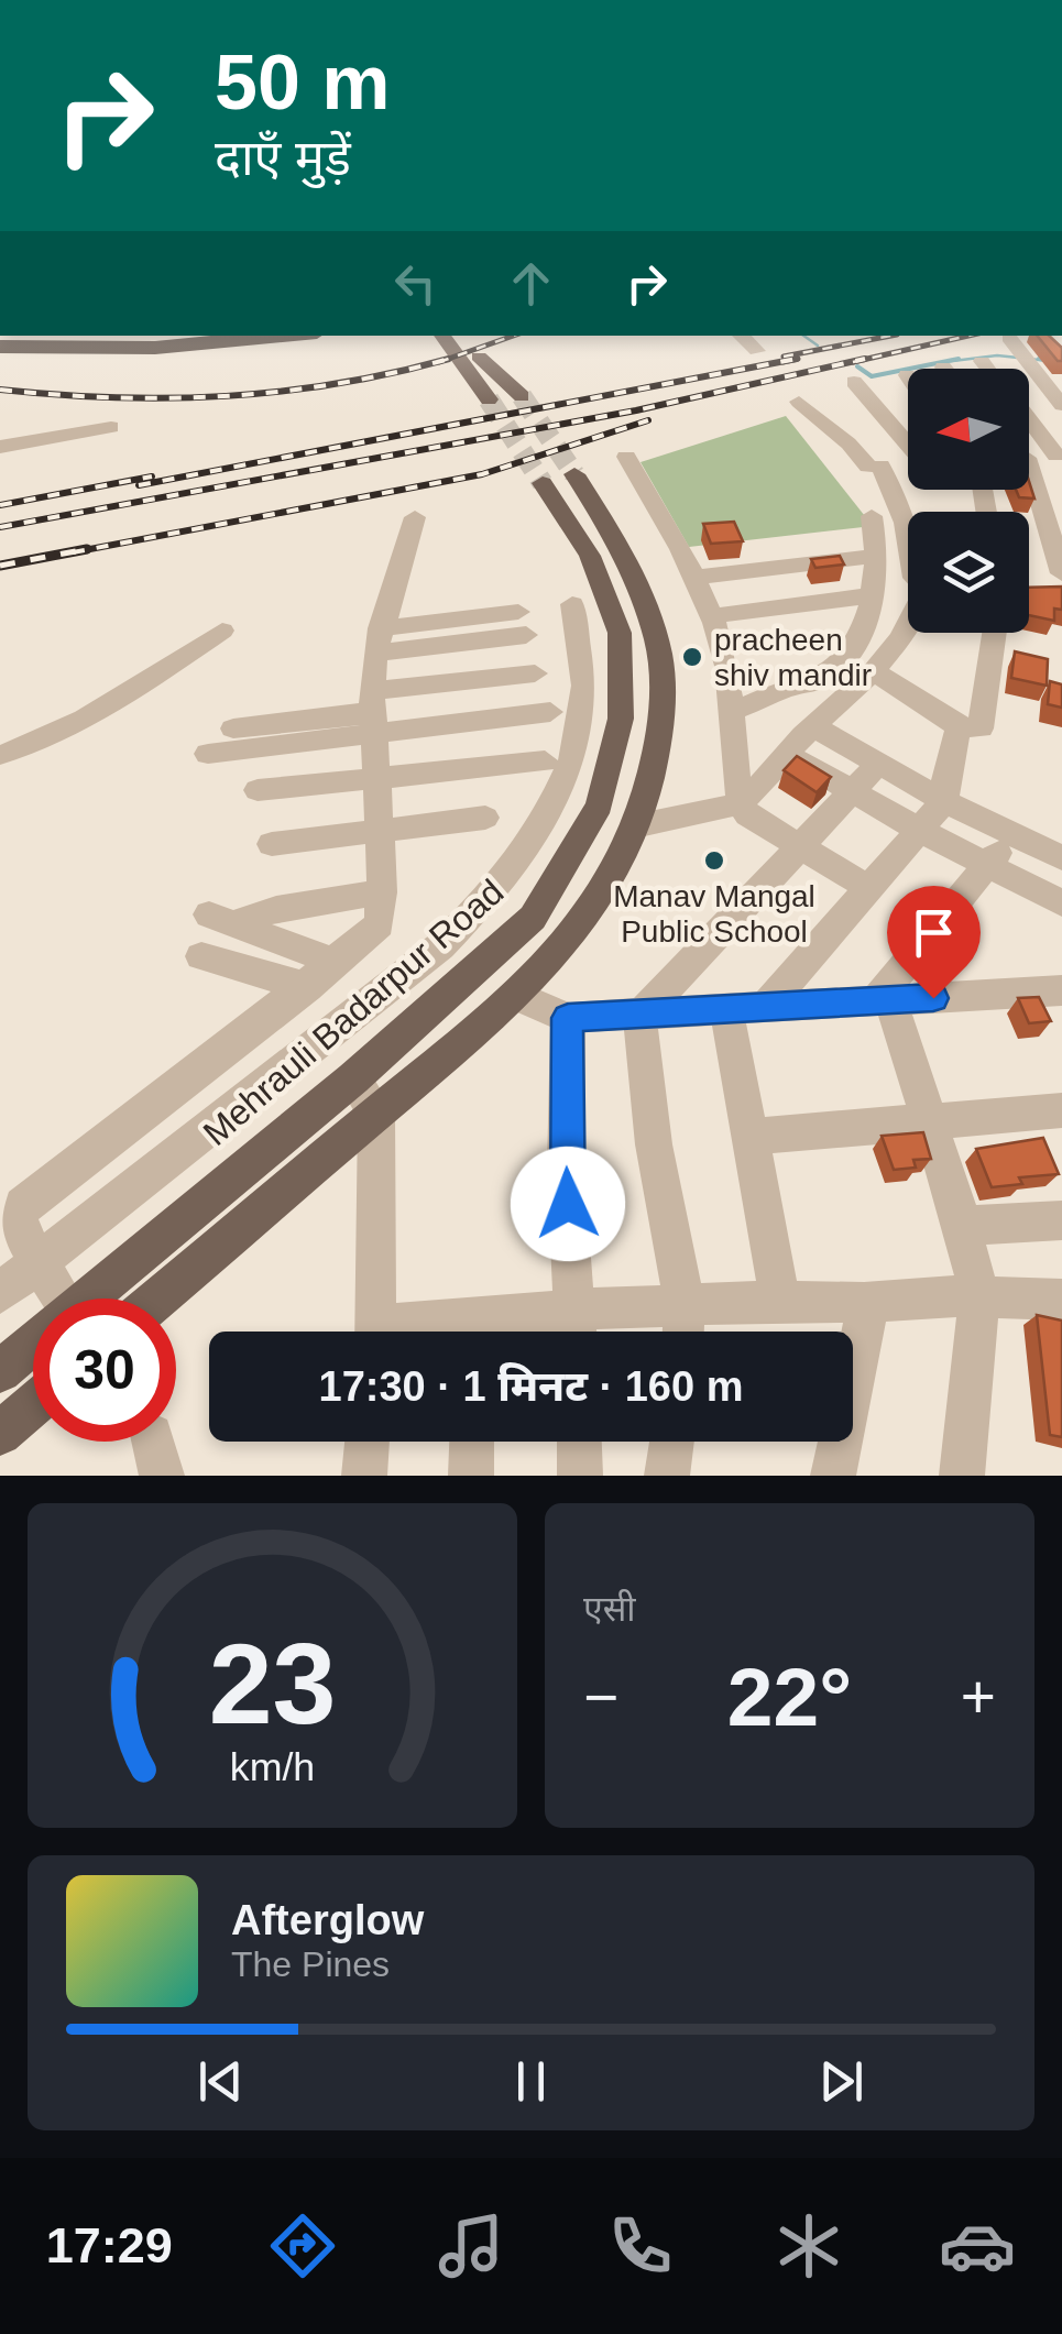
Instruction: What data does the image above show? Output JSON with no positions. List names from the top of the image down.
{
  "streets": {
    "main road": ["Mehrauli Badarpur Road"]
  },
  "places": ["pracheen shiv mandir", "Manav Mangal Public School"],
  "north": "left",
  "page": {
    "turn": ["50 m", "दाएँ मुड़ें"],
    "limit": "30",
    "trip": "17:30 · 1 मिनट · 160 m",
    "tile": "एसी",
    "heat": ["−", "22°", "+"],
    "song": ["Afterglow", "The Pines"],
    "tabs": "17:29",
    "gauge": ["23", "km/h"]
  }
}
